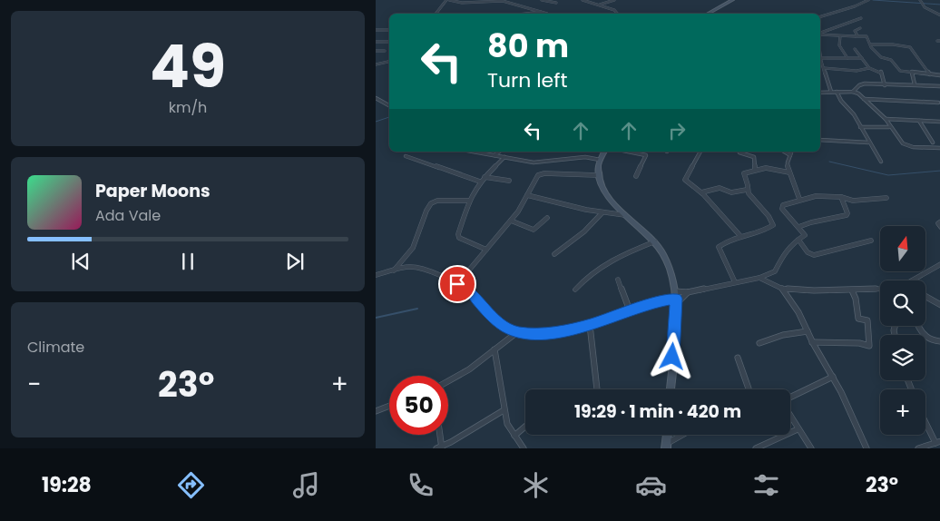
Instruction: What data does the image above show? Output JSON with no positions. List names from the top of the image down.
{
  "north": "top",
  "page": {
    "tile": [
      ["49", "km/h"],
      "Climate"
    ],
    "turn": ["80 m", "Turn left"],
    "song": ["Paper Moons", "Ada Vale"],
    "map_buttons": "+",
    "heat": ["−", "23°", "+"],
    "limit": "50",
    "trip": "19:29 · 1 min · 420 m",
    "tabs": ["19:28", "23°"]
  }
}
